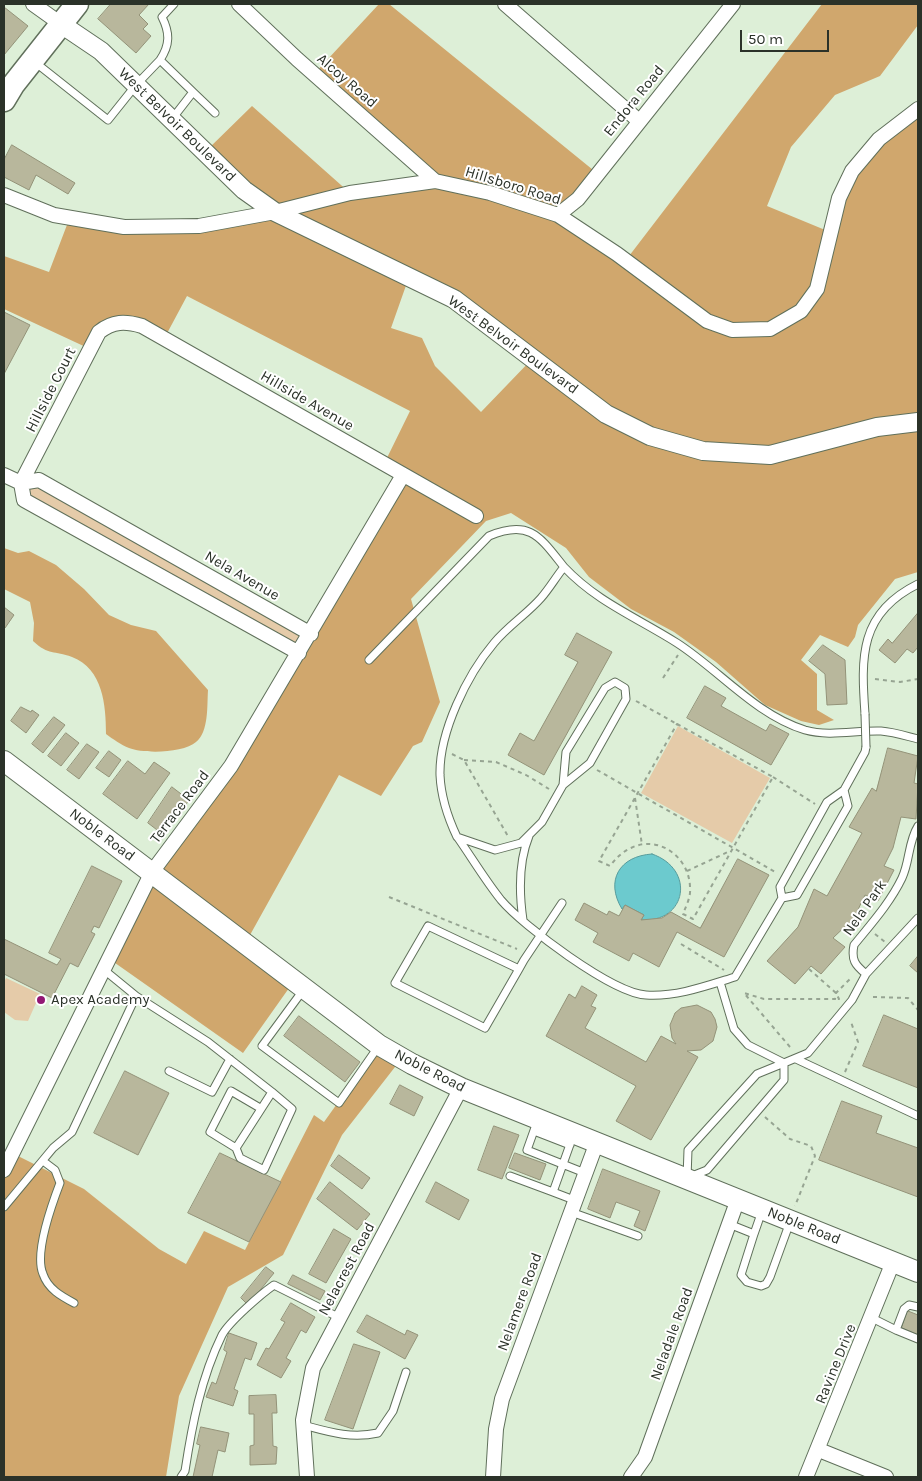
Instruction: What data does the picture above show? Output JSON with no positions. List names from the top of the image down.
{
  "streets": {
    "main road": ["Noble Road"],
    "street": [
      "Alcoy Road",
      "Endora Road",
      "West Belvoir Boulevard",
      "Hillsboro Road",
      "Hillside Court",
      "Hillside Avenue",
      "Nela Avenue",
      "Terrace Road",
      "Nelacrest Road",
      "Nelamere Road",
      "Neladale Road",
      "Ravine Drive"
    ],
    "lane": ["Nela Park"]
  },
  "crossings": [
    ["Alcoy Road", "Hillsboro Road"],
    ["Endora Road", "Hillsboro Road"],
    ["West Belvoir Boulevard", "Hillsboro Road"],
    ["Hillside Court", "Hillside Avenue"],
    ["Hillside Court", "Nela Avenue"],
    ["Hillside Avenue", "Terrace Road"],
    ["Nela Avenue", "Terrace Road"],
    ["Terrace Road", "Noble Road"],
    ["Noble Road", "Nelacrest Road"],
    ["Noble Road", "Nelamere Road"],
    ["Noble Road", "Neladale Road"],
    ["Noble Road", "Ravine Drive"]
  ],
  "places": ["Apex Academy"],
  "scale_bar": "50 m"
}
